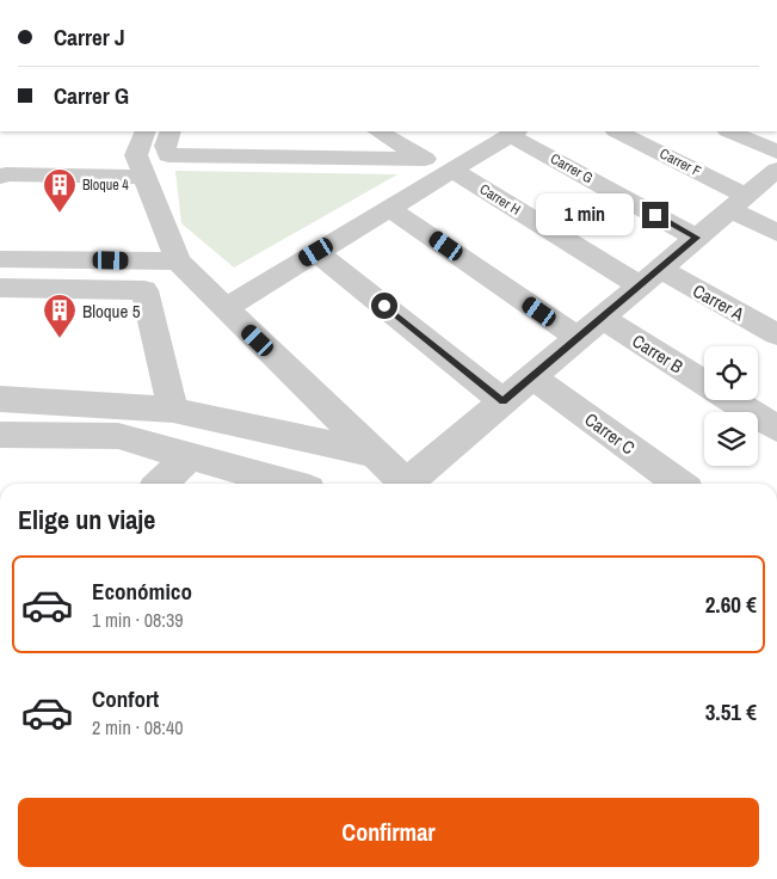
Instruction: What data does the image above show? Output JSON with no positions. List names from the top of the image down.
{
  "streets": {
    "street": [
      "Carrer F",
      "Carrer G",
      "Carrer H",
      "Carrer A",
      "Carrer B",
      "Carrer C"
    ]
  },
  "crossings": [
    ["Carrer H", "Carrer A"]
  ],
  "places": {
    "building": ["Bloque 4", "Bloque 5"]
  },
  "page": {
    "banner": ["Carrer J", "Carrer G"],
    "bubble": "1 min",
    "heading": "Elige un viaje",
    "list": [
      {
        "name": "Económico",
        "note": "1 min · 08:39",
        "value": "2.60 €"
      },
      {
        "name": "Confort",
        "note": "2 min · 08:40",
        "value": "3.51 €"
      }
    ],
    "buttons": "Confirmar"
  }
}
